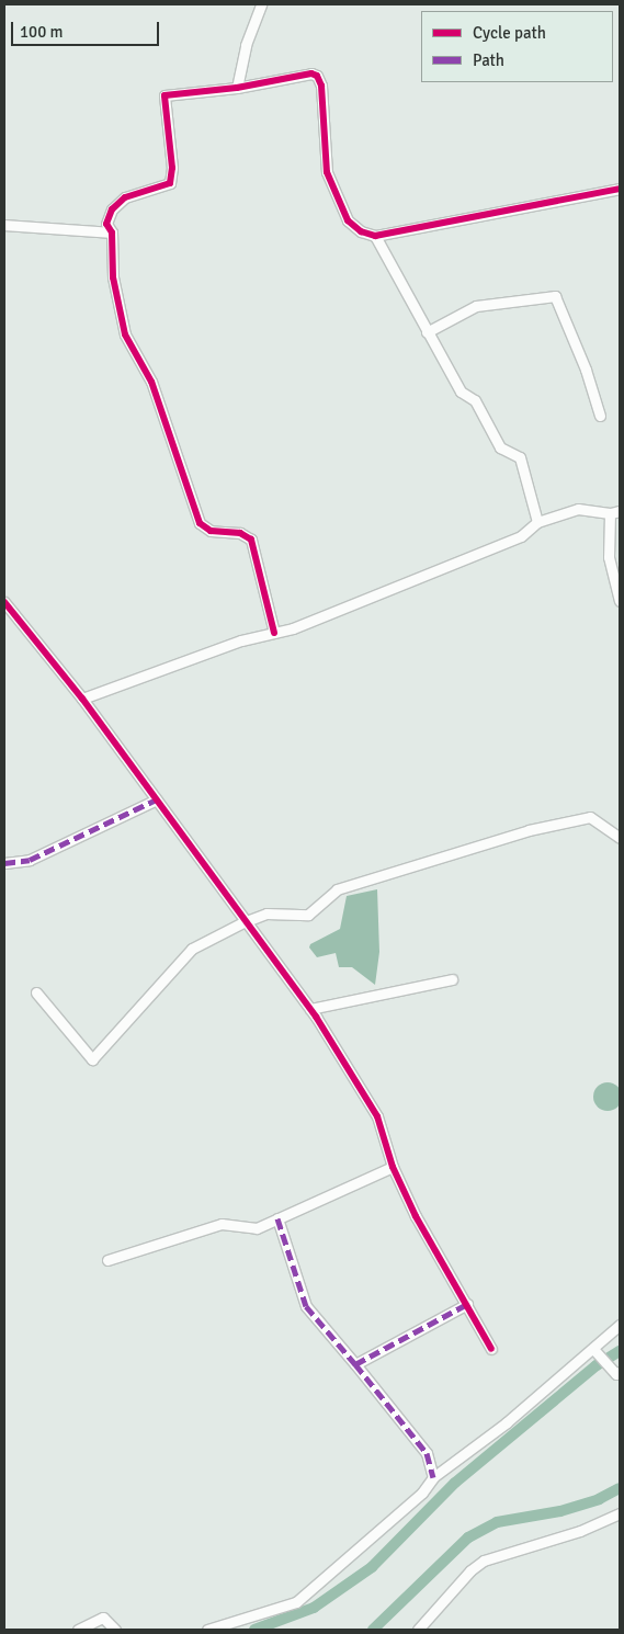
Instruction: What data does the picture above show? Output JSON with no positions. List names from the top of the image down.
{
  "legend": ["Cycle path", "Path"],
  "scale_bar": "100 m"
}
